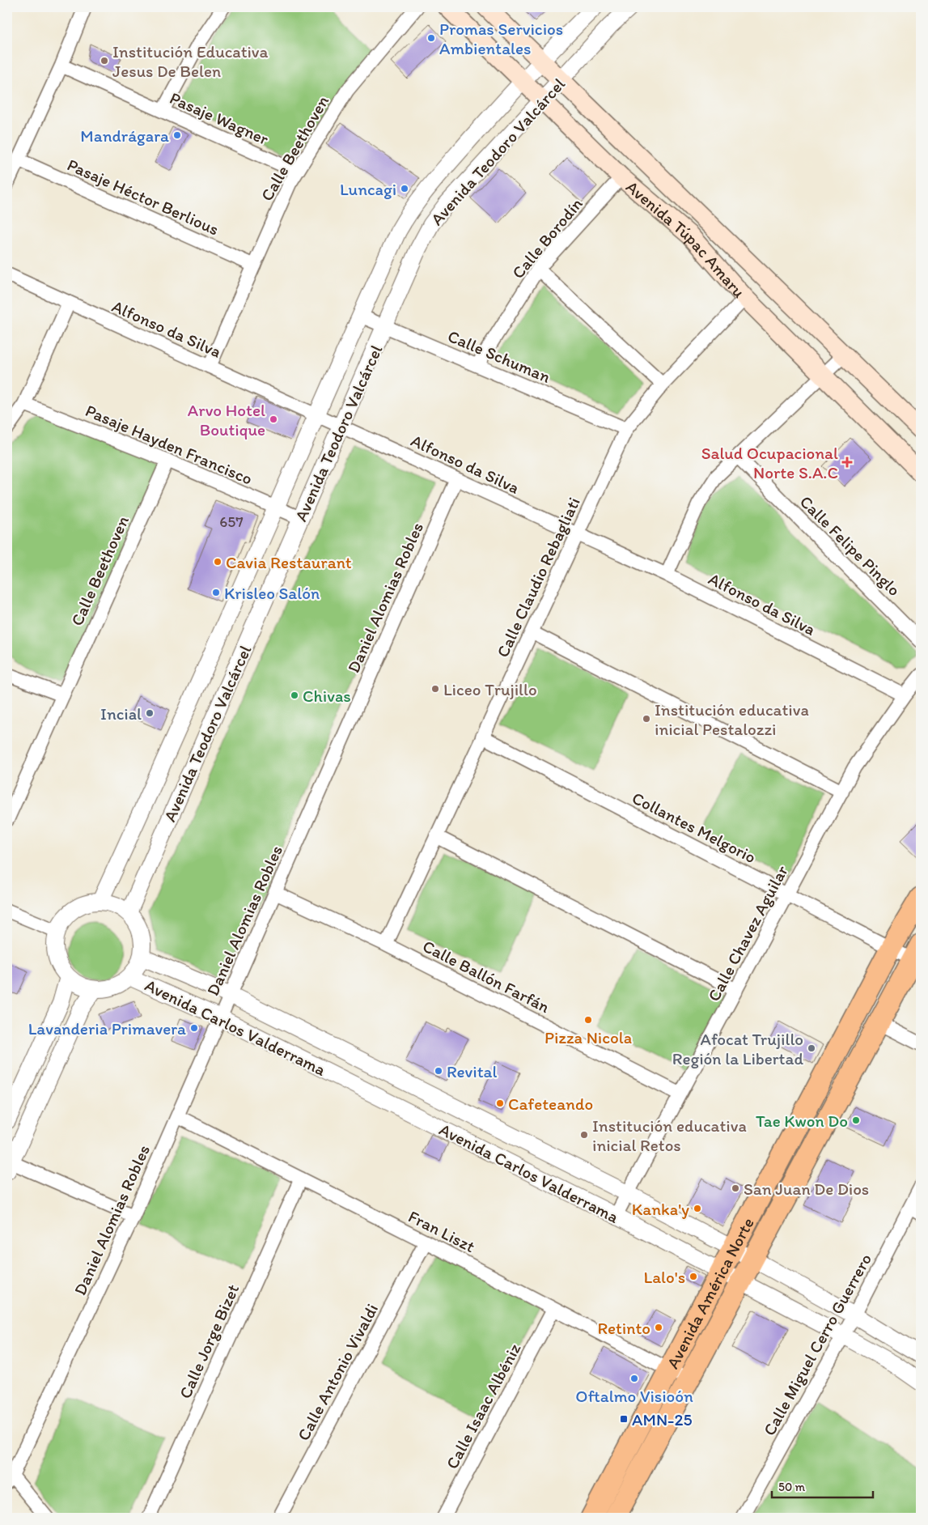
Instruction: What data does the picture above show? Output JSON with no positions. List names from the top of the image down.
{
  "streets": {
    "main road": ["Avenida Túpac Amaru", "Avenida América Norte"],
    "street": [
      "Pasaje Wagner",
      "Calle Beethoven",
      "Avenida Teodoro Valcárcel",
      "Pasaje Héctor Berlious",
      "Calle Borodín",
      "Alfonso da Silva",
      "Calle Schuman",
      "Pasaje Hayden Francisco",
      "Calle Felipe Pinglo",
      "Calle Claudio Rebagliati",
      "Daniel Alomias Robles",
      "Collantes Melgorio",
      "Calle Chavez Aguilar",
      "Calle Ballón Farfán",
      "Avenida Carlos Valderrama",
      "Fran Liszt",
      "Calle Jorge Bizet",
      "Calle Miguel Cerro Guerrero",
      "Calle Antonio Vivaldi",
      "Calle Isaac Albéniz"
    ]
  },
  "crossings": [
    ["Pasaje Wagner", "Calle Beethoven"],
    ["Calle Beethoven", "Pasaje Héctor Berlious"],
    ["Calle Beethoven", "Alfonso da Silva"],
    ["Calle Beethoven", "Pasaje Hayden Francisco"],
    ["Avenida Teodoro Valcárcel", "Avenida Túpac Amaru"],
    ["Avenida Teodoro Valcárcel", "Alfonso da Silva"],
    ["Avenida Teodoro Valcárcel", "Calle Schuman"],
    ["Avenida Teodoro Valcárcel", "Pasaje Hayden Francisco"],
    ["Avenida Teodoro Valcárcel", "Avenida Carlos Valderrama"],
    ["Calle Borodín", "Avenida Túpac Amaru"],
    ["Calle Borodín", "Calle Schuman"],
    ["Avenida Túpac Amaru", "Calle Claudio Rebagliati"],
    ["Alfonso da Silva", "Calle Claudio Rebagliati"],
    ["Alfonso da Silva", "Daniel Alomias Robles"],
    ["Alfonso da Silva", "Calle Chavez Aguilar"],
    ["Calle Schuman", "Calle Claudio Rebagliati"],
    ["Calle Claudio Rebagliati", "Collantes Melgorio"],
    ["Calle Claudio Rebagliati", "Calle Ballón Farfán"],
    ["Daniel Alomias Robles", "Calle Ballón Farfán"],
    ["Daniel Alomias Robles", "Avenida Carlos Valderrama"],
    ["Daniel Alomias Robles", "Fran Liszt"],
    ["Collantes Melgorio", "Calle Chavez Aguilar"],
    ["Collantes Melgorio", "Avenida América Norte"],
    ["Calle Chavez Aguilar", "Calle Ballón Farfán"],
    ["Calle Chavez Aguilar", "Avenida Carlos Valderrama"],
    ["Avenida Carlos Valderrama", "Avenida América Norte"],
    ["Avenida Carlos Valderrama", "Calle Miguel Cerro Guerrero"],
    ["Fran Liszt", "Avenida América Norte"],
    ["Fran Liszt", "Calle Jorge Bizet"],
    ["Fran Liszt", "Calle Antonio Vivaldi"],
    ["Fran Liszt", "Calle Isaac Albéniz"]
  ],
  "places": {
    "other": [
      "Promas Servicios Ambientales",
      "Institución Educativa Jesus De Belen",
      "Mandrágara",
      "Luncagi",
      "Arvo Hotel Boutique",
      "Cavia Restaurant",
      "Krisleo Salón",
      "Liceo Trujillo",
      "Chivas",
      "Incial",
      "Institución educativa inicial Pestalozzi",
      "Pizza Nicola",
      "Lavanderia Primavera",
      "Afocat Trujillo Región la Libertad",
      "Revital",
      "Cafeteando",
      "Tae Kwon Do",
      "Institución educativa inicial Retos",
      "San Juan De Dios",
      "Kanka'y",
      "Lalo's",
      "Retinto",
      "Oftalmo Visioón"
    ],
    "health": ["Salud Ocupacional Norte S.A.C"],
    "transit": ["AMN-25"]
  },
  "house_numbers": ["657"],
  "scale_bar": "50 m"
}
